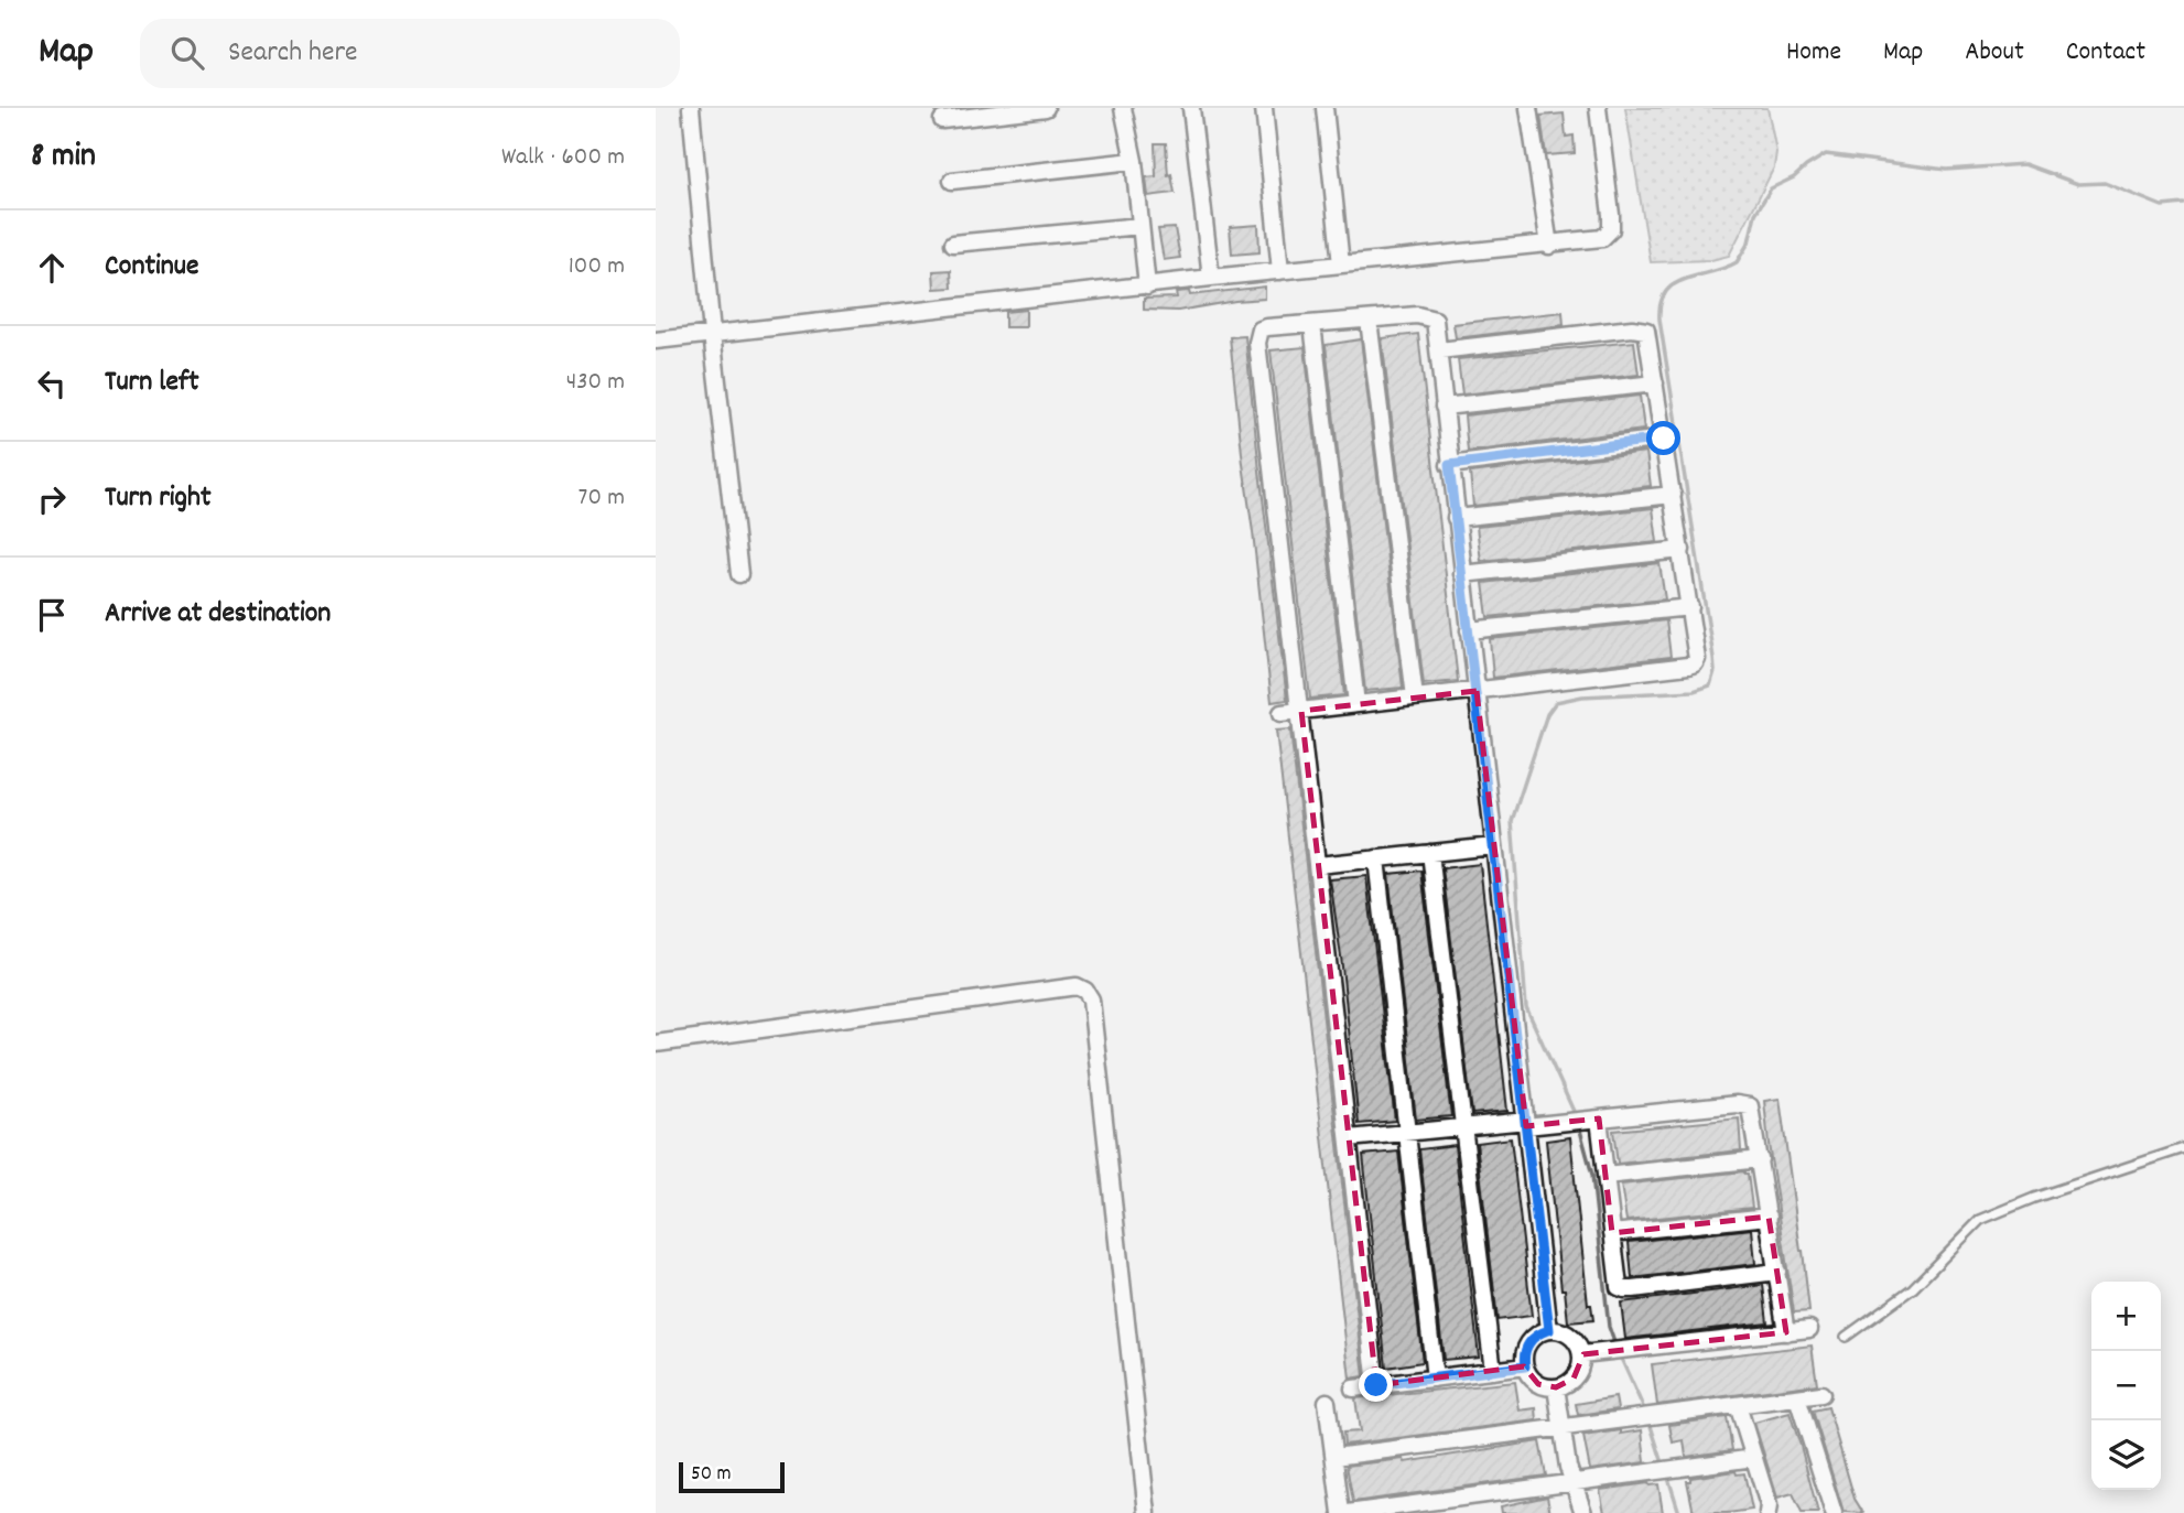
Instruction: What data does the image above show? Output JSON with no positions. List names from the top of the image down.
{
  "scale_bar": "50 m",
  "page": {
    "header": "Map",
    "search": "Search here",
    "nav": [
      "Home",
      "Map",
      "About",
      "Contact"
    ],
    "heading": ["8 min", "Walk · 600 m"],
    "list": [
      ["Continue", "100 m"],
      ["Turn left", "430 m"],
      ["Turn right", "70 m"],
      "Arrive at destination"
    ],
    "map_buttons": ["+", "−"],
    "scale": "50 m"
  }
}
